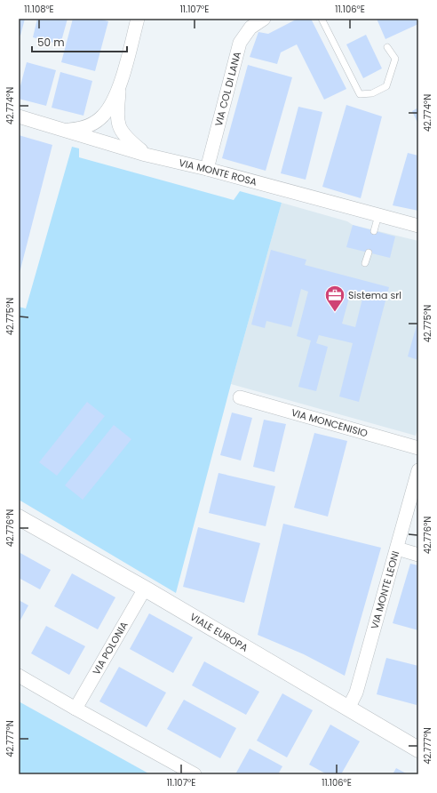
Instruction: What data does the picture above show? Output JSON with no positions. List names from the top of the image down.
{
  "streets": {
    "street": [
      "VIA COL DI LANA",
      "VIA MONTE ROSA",
      "VIA MONCENISIO",
      "VIA MONTE LEONI",
      "VIALE EUROPA",
      "VIA POLONIA"
    ]
  },
  "crossings": [
    ["VIA COL DI LANA", "VIA MONTE ROSA"],
    ["VIA MONTE LEONI", "VIALE EUROPA"],
    ["VIALE EUROPA", "VIA POLONIA"]
  ],
  "places": {
    "office": ["Sistema srl"]
  },
  "scale_bar": "50 m",
  "coordinates": [
    "11.108°E",
    "11.107°E",
    "11.106°E",
    "42.774°N",
    "42.775°N",
    "42.776°N",
    "42.777°N"
  ]
}
